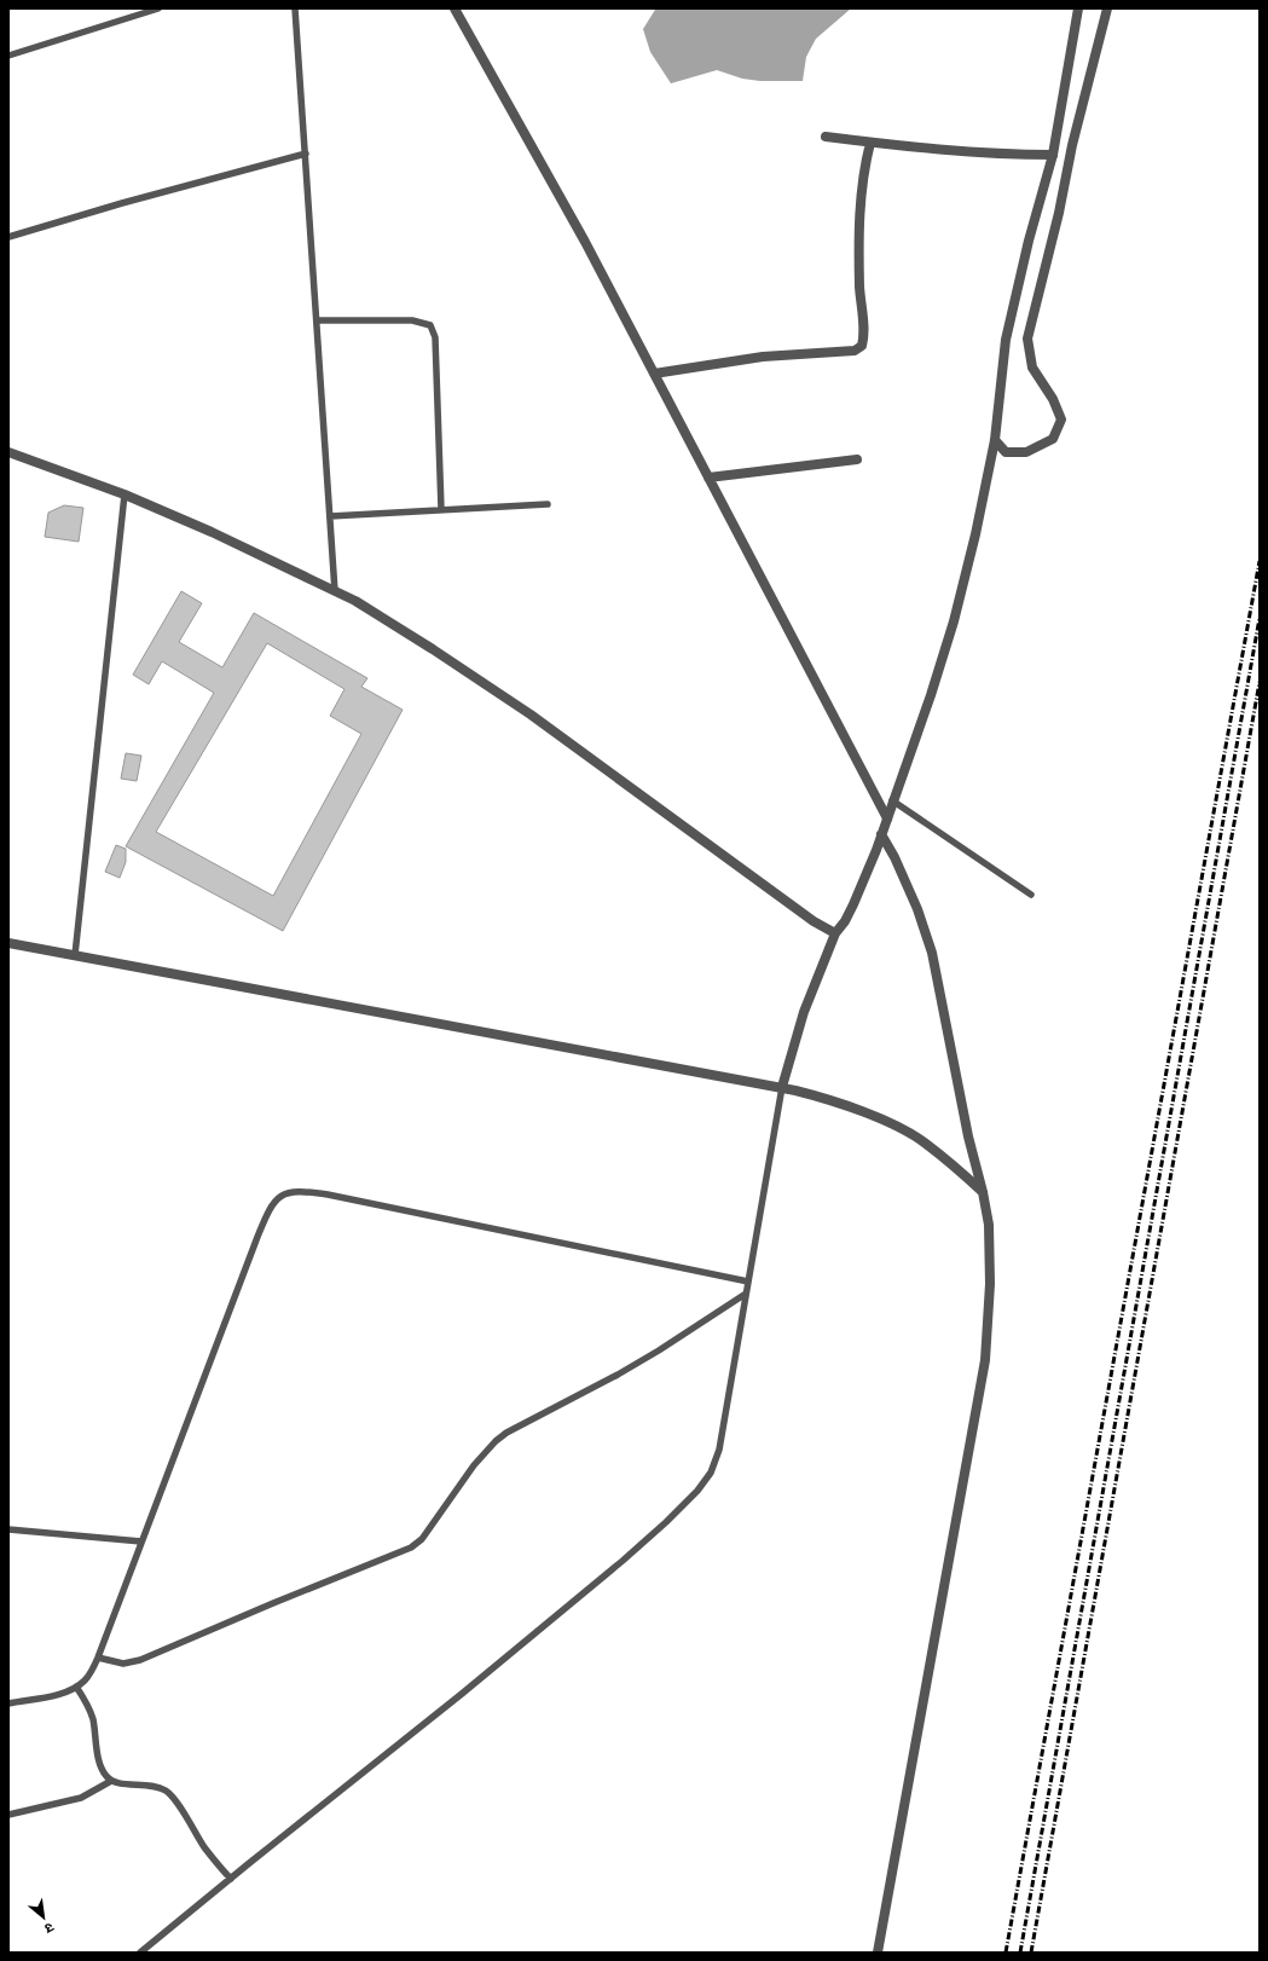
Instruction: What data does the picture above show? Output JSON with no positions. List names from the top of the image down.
{
  "north": "bottom right"
}
